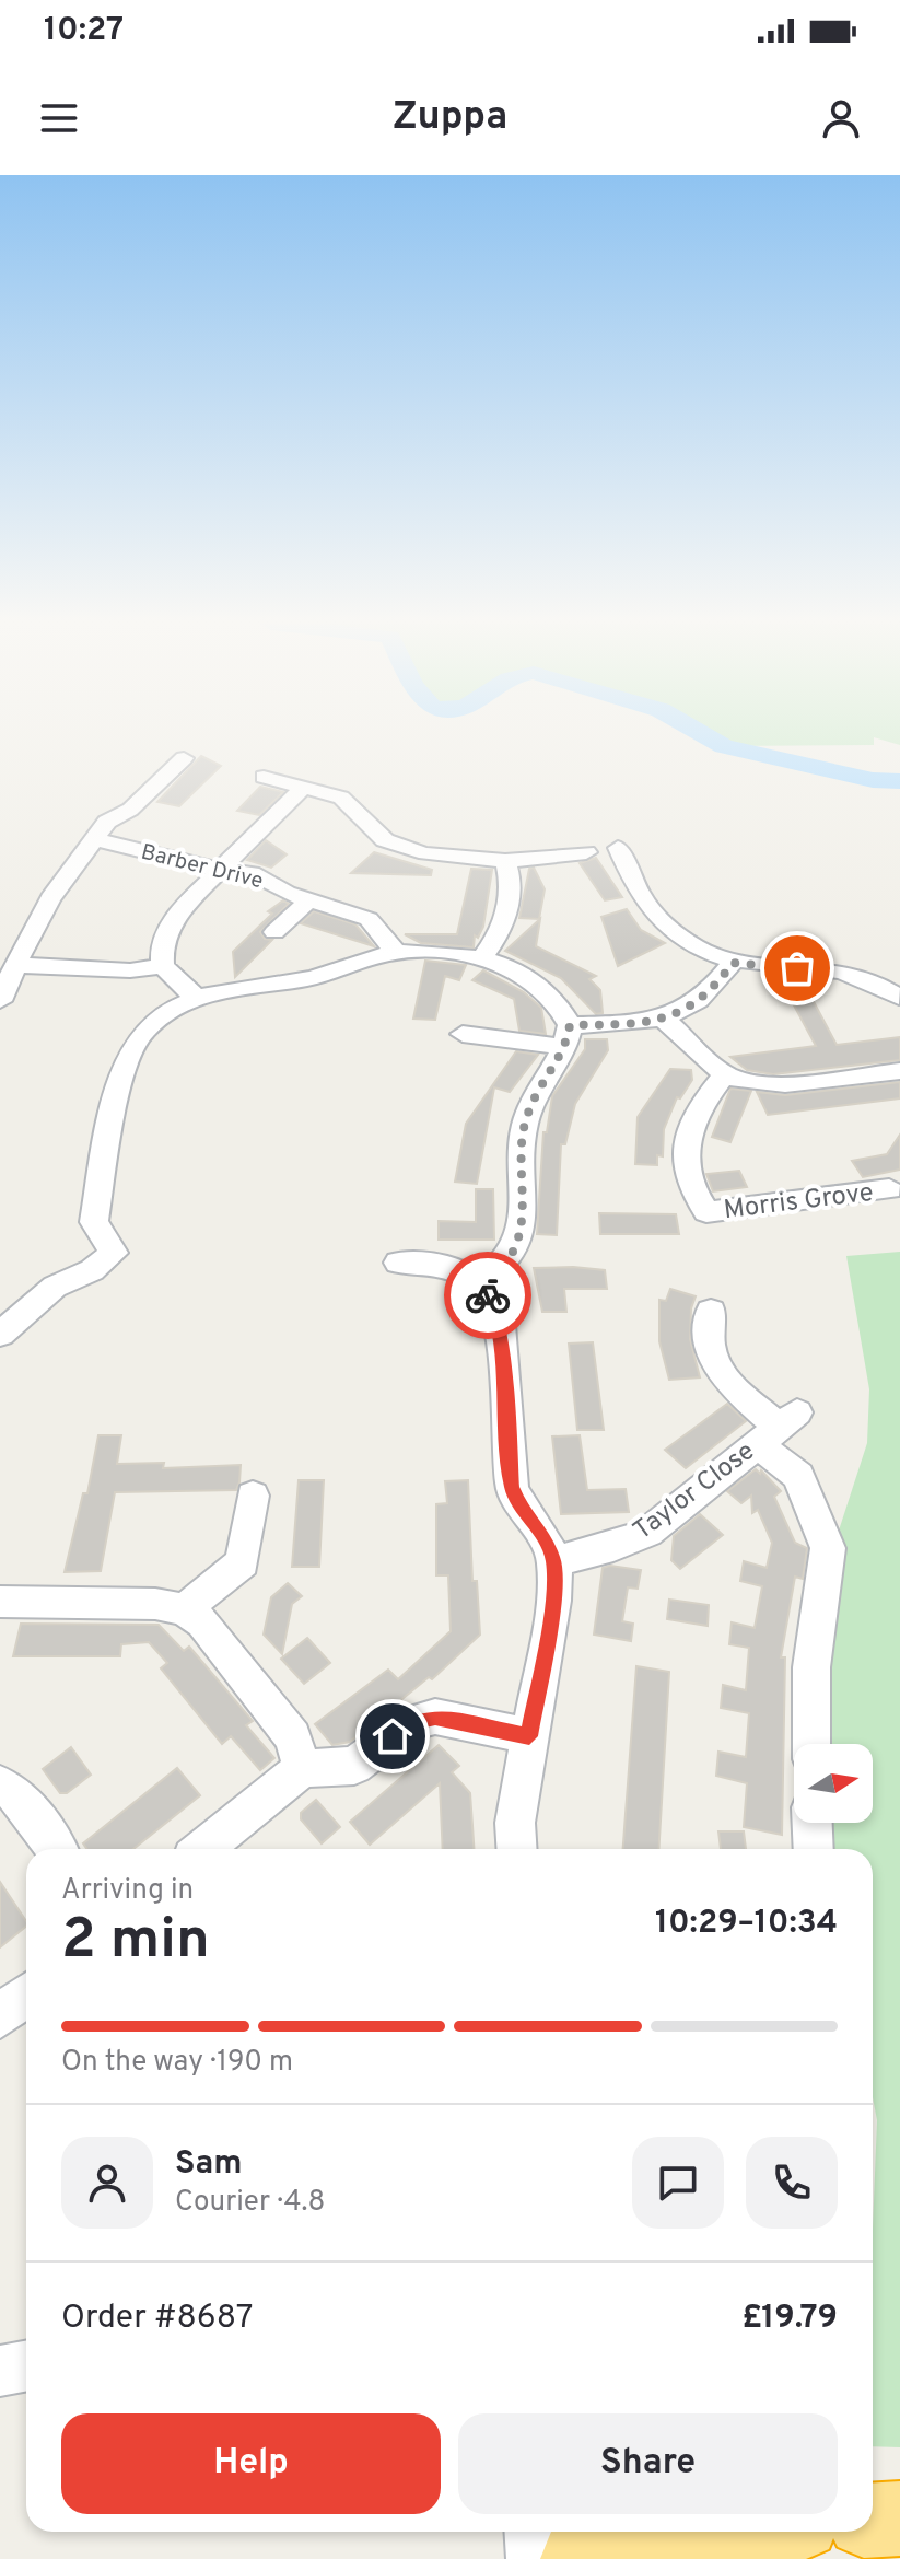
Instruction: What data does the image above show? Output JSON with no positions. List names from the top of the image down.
{
  "streets": {
    "street": ["Barber Drive", "Morris Grove", "Taylor Close"]
  },
  "north": "right",
  "page": {
    "status": "10:27",
    "header": "Zuppa",
    "heading": ["2 min", "Arriving in", "10:29–10:34"],
    "panel": [
      "Sam",
      "Courier · 4.8",
      "Order #8687",
      "£19.79"
    ],
    "bar": "On the way · 190 m",
    "buttons": ["Help", "Share"]
  }
}
